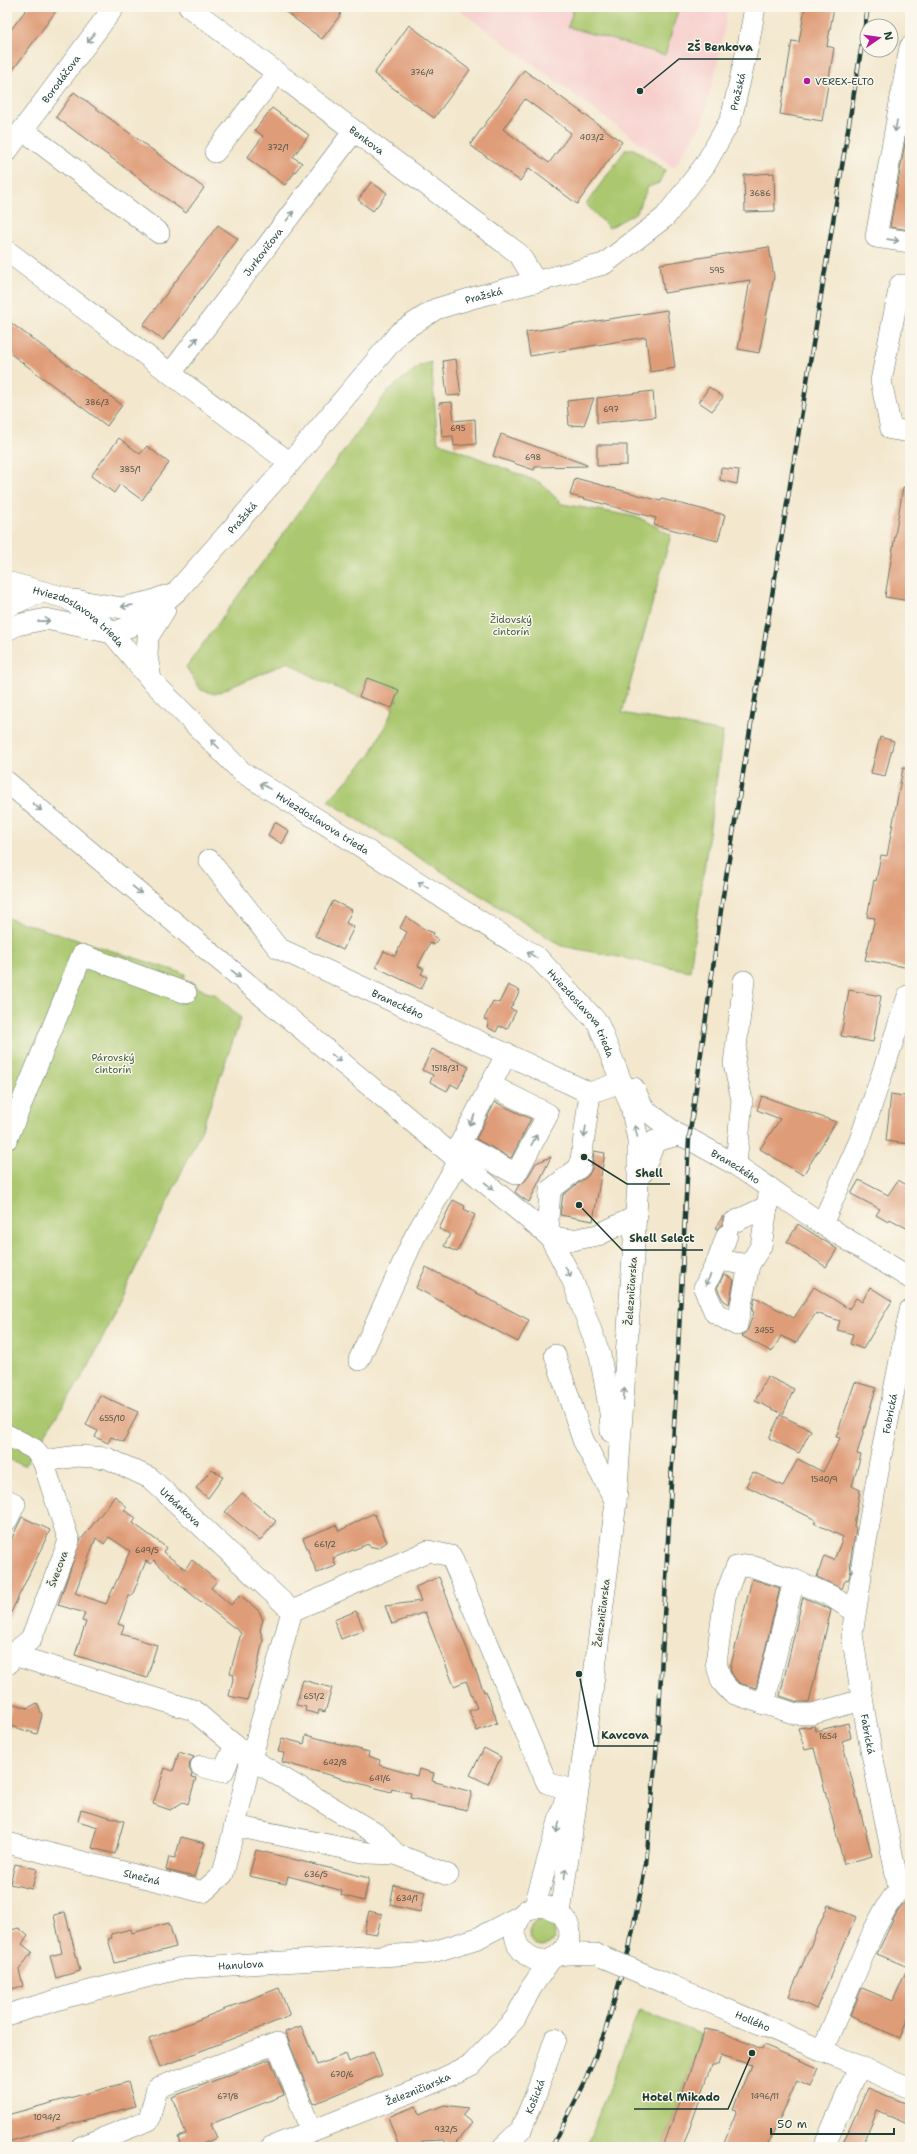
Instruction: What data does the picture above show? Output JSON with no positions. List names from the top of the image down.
{
  "streets": {
    "street": [
      "Borodáčova",
      "Pražská",
      "Benkova",
      "Jurkovičova",
      "Hviezdoslavova trieda",
      "Braneckého",
      "Železničiarska",
      "Fabrická",
      "Urbánkova",
      "Švecova",
      "Slnečná",
      "Hanulova",
      "Hollého",
      "Košická"
    ]
  },
  "crossings": [
    ["Pražská", "Benkova"],
    ["Benkova", "Jurkovičova"],
    ["Hviezdoslavova trieda", "Braneckého"],
    ["Hviezdoslavova trieda", "Železničiarska"],
    ["Železničiarska", "Hanulova"],
    ["Železničiarska", "Hollého"],
    ["Urbánkova", "Švecova"],
    ["Urbánkova", "Slnečná"],
    ["Hanulova", "Hollého"]
  ],
  "parks": ["Židovský cintorín", "Párovský cintorín"],
  "places": [
    "VEREX-ELTO",
    "ZŠ Benkova",
    "Shell",
    "Shell Select",
    "Kavcova",
    "Hotel Mikado"
  ],
  "house_numbers": [
    "376/4",
    "403/2",
    "372/1",
    "3686",
    "595",
    "386/3",
    "697",
    "695",
    "698",
    "385/1",
    "1518/31",
    "3455",
    "655/10",
    "1540/9",
    "661/2",
    "649/5",
    "651/2",
    "1654",
    "642/8",
    "641/6",
    "636/5",
    "634/1",
    "670/6",
    "671/8",
    "1496/11",
    "1094/2",
    "932/5"
  ],
  "scale_bar": "50 m",
  "north": "right"
}
